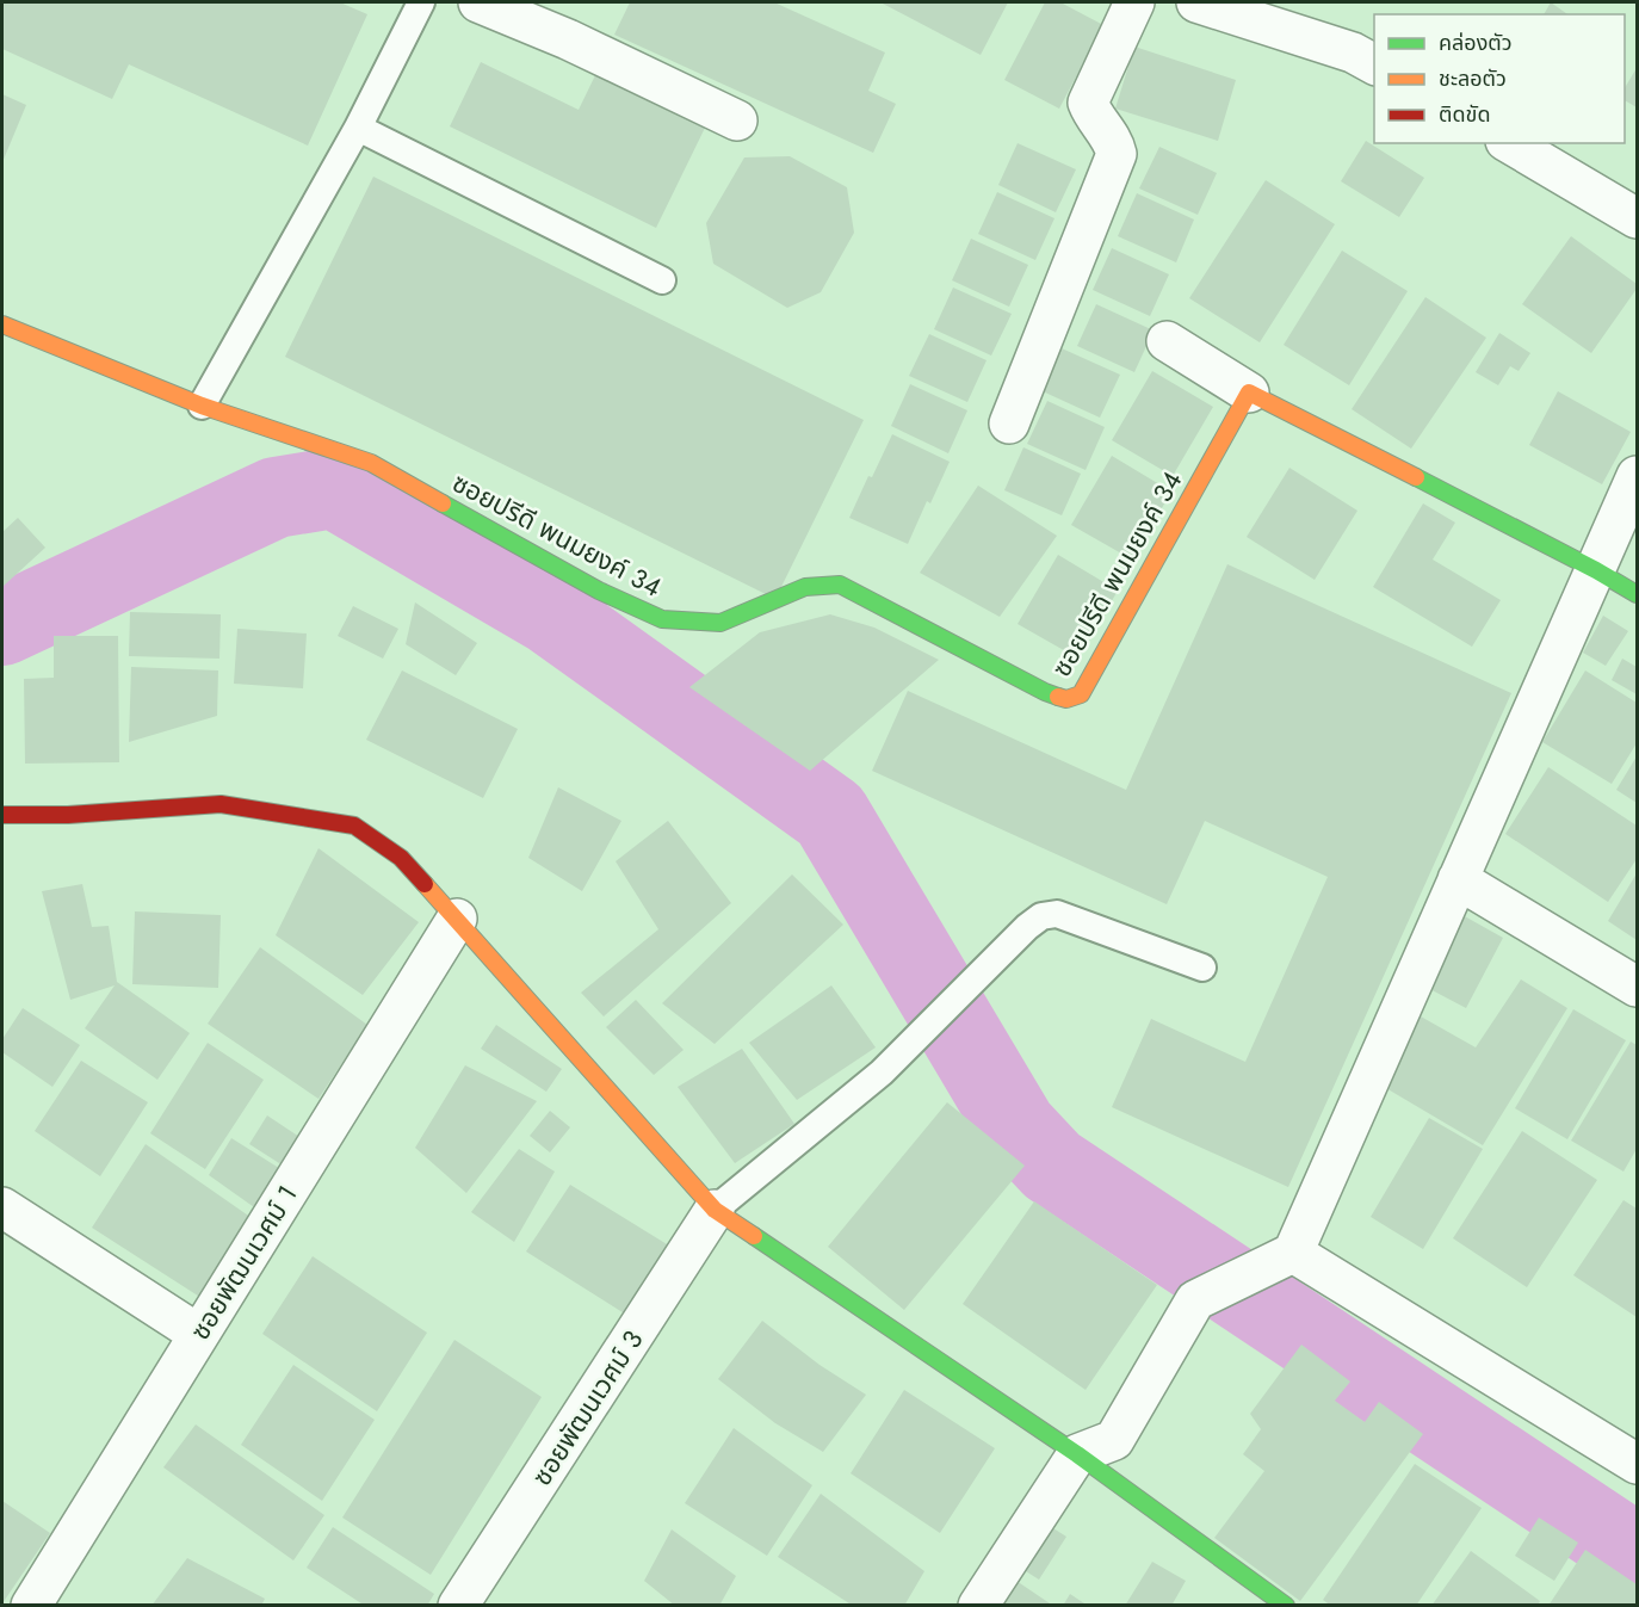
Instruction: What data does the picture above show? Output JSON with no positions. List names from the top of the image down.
{
  "streets": {
    "street": ["ซอยปรีดี พนมยงค์ 34", "ซอยพัฒนเวศม์ 1", "ซอยพัฒนเวศม์ 3"]
  },
  "legend": ["คล่องตัว", "ชะลอตัว", "ติดขัด"]
}
